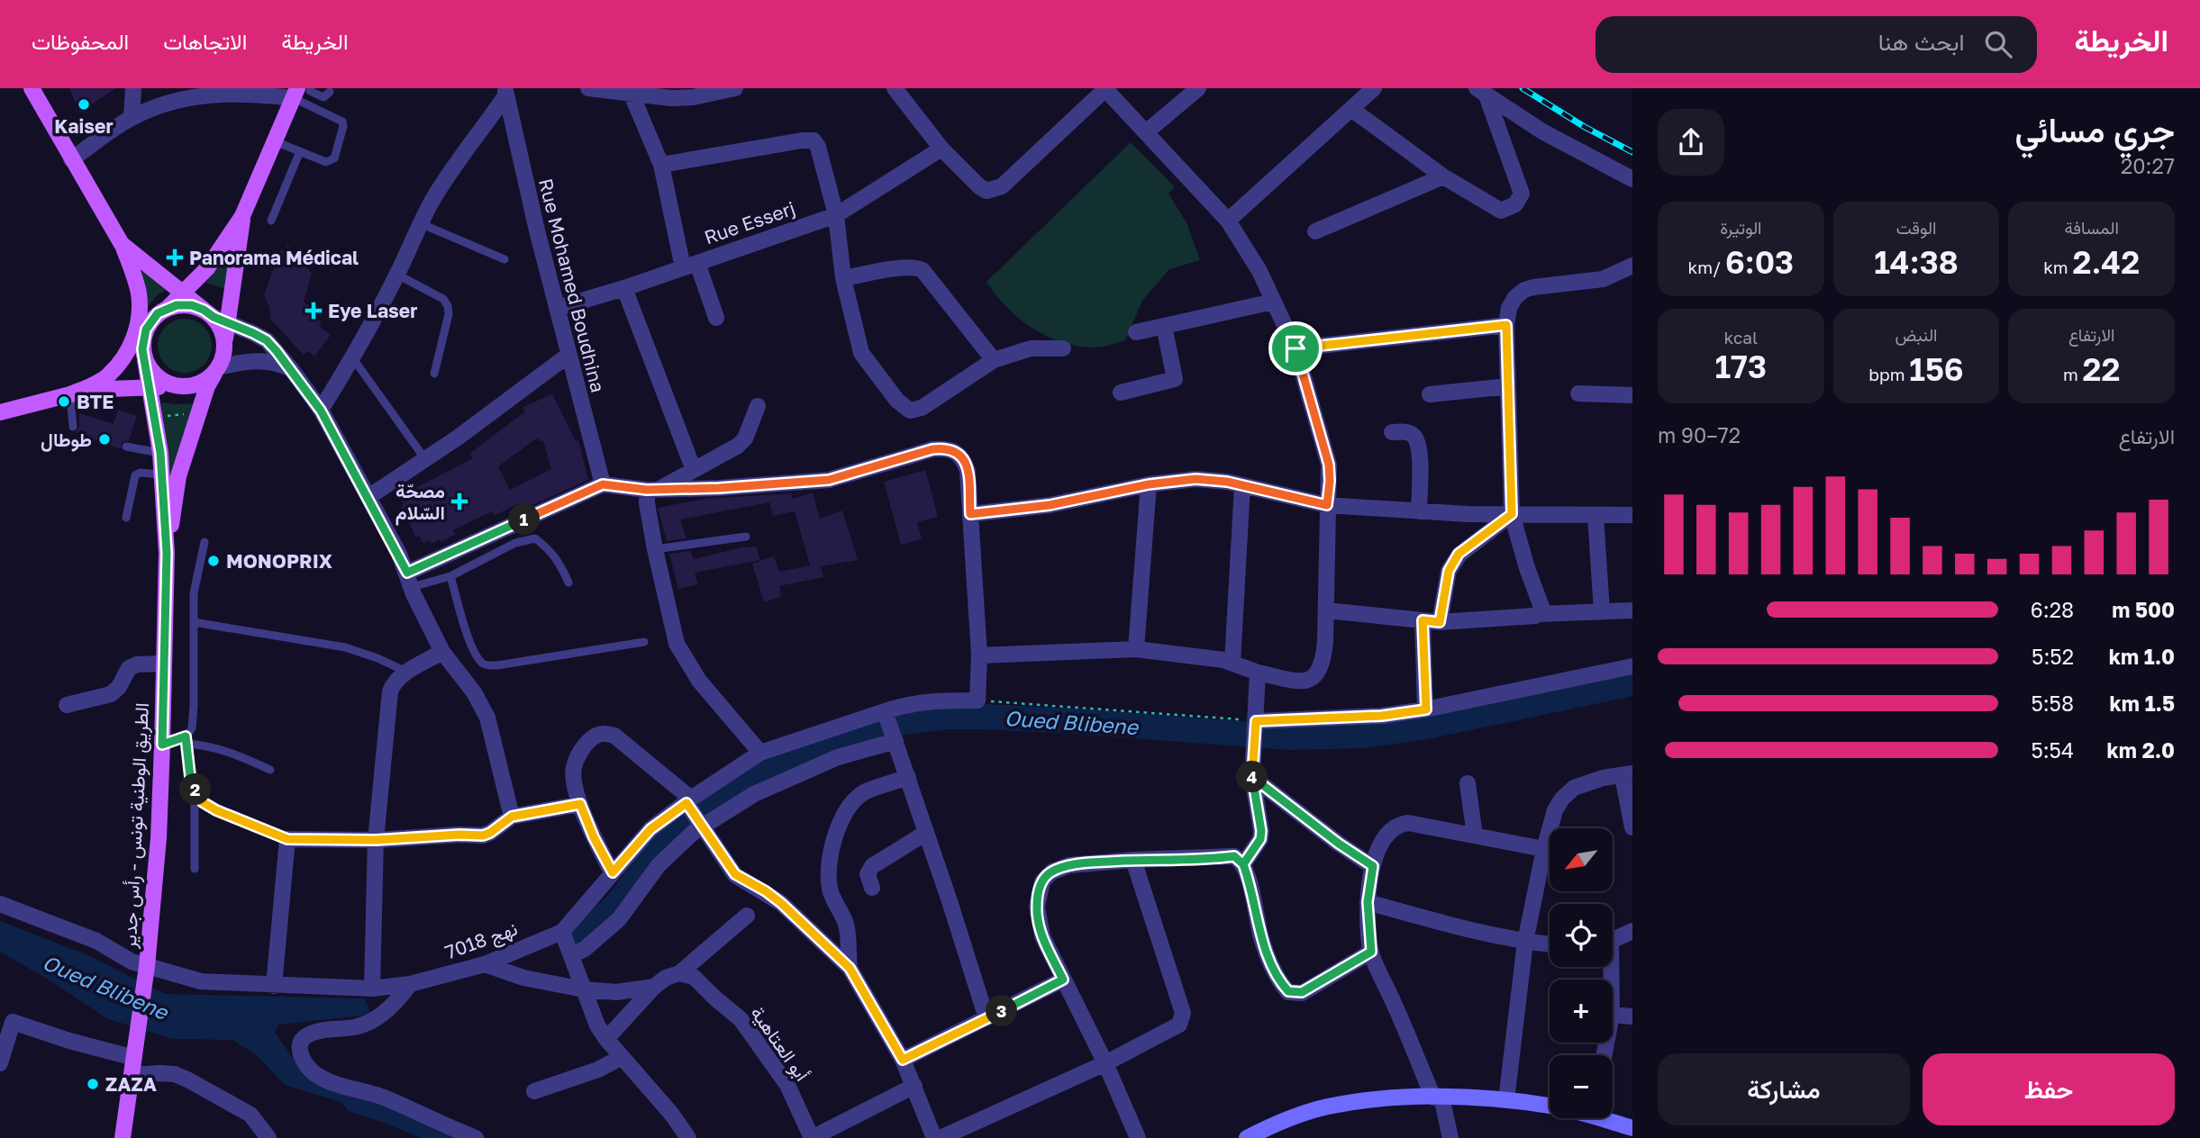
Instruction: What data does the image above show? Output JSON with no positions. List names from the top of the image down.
{
  "streets": {
    "main road": ["الطريق الوطنية تونس - رأس جدير"],
    "street": [
      "Rue Esserj",
      "Rue Mohamed Boudhina",
      "نهج 7018",
      "أبو العتاهية"
    ]
  },
  "crossings": [
    ["Rue Esserj", "Rue Mohamed Boudhina"],
    ["الطريق الوطنية تونس - رأس جدير", "نهج 7018"]
  ],
  "water": ["Oued Blibene"],
  "places": {
    "other": [
      "Kaiser",
      "BTE",
      "طوطال",
      "MONOPRIX",
      "ZAZA"
    ],
    "health": ["Panorama Médical", "Eye Laser", "مصحّة السّلام"]
  },
  "north": "bottom left",
  "page": {
    "header": "الخريطة",
    "search": "ابحث هنا",
    "nav": ["الخريطة", "الاتجاهات", "المحفوظات"],
    "heading": ["جري مسائي", "20:27"],
    "stats": [
      ["المسافة", "2.42 km"],
      ["الوقت", "14:38"],
      ["الوتيرة", "6:03 /km"],
      ["الارتفاع", "22 m"],
      ["النبض", "156 bpm"],
      ["kcal", "173"]
    ],
    "chart": ["الارتفاع", "72–90 m"],
    "pins": [
      "1",
      "4",
      "2",
      "3"
    ],
    "list": [
      {
        "name": "500 m",
        "note": "6:28"
      },
      {
        "name": "1.0 km",
        "note": "5:52"
      },
      {
        "name": "1.5 km",
        "note": "5:58"
      },
      {
        "name": "2.0 km",
        "note": "5:54"
      }
    ],
    "map_buttons": ["+", "−"],
    "buttons": ["حفظ", "مشاركة"]
  }
}
